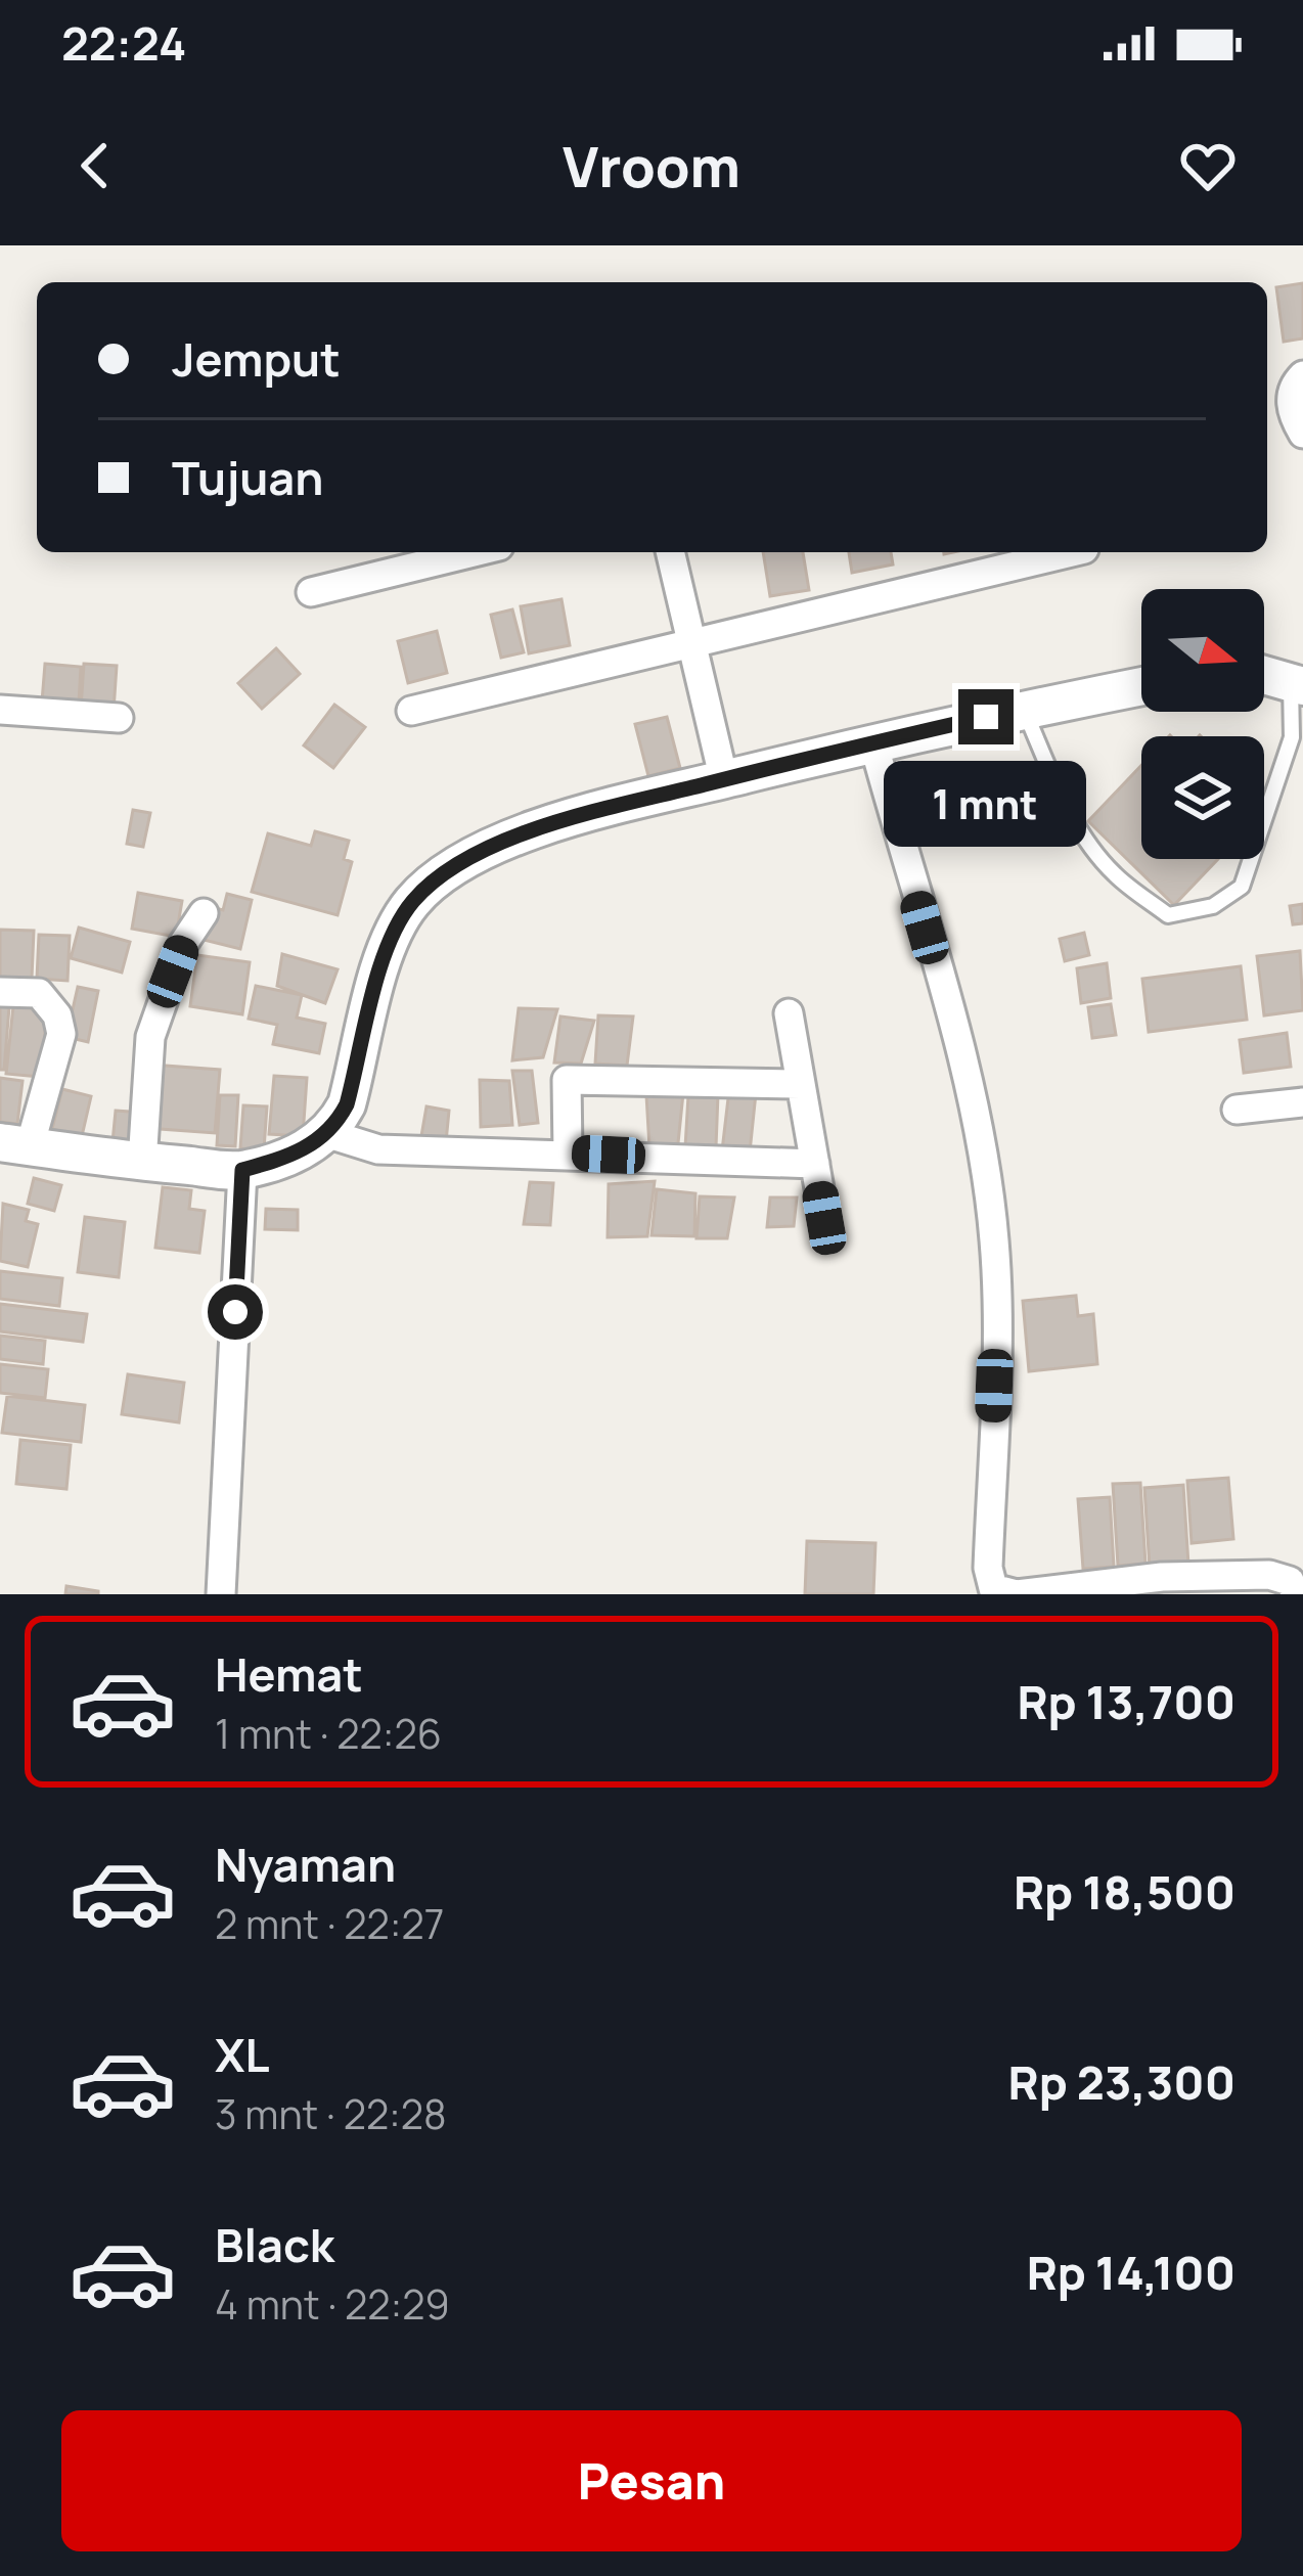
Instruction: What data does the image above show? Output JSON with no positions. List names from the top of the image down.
{
  "north": "right",
  "page": {
    "status": "22:24",
    "header": "Vroom",
    "banner": ["Jemput", "Tujuan"],
    "bubble": "1 mnt",
    "list": [
      {
        "name": "Hemat",
        "note": "1 mnt · 22:26",
        "value": "Rp 13,700"
      },
      {
        "name": "Nyaman",
        "note": "2 mnt · 22:27",
        "value": "Rp 18,500"
      },
      {
        "name": "XL",
        "note": "3 mnt · 22:28",
        "value": "Rp 23,300"
      },
      {
        "name": "Black",
        "note": "4 mnt · 22:29",
        "value": "Rp 14,100"
      }
    ],
    "buttons": "Pesan"
  }
}
